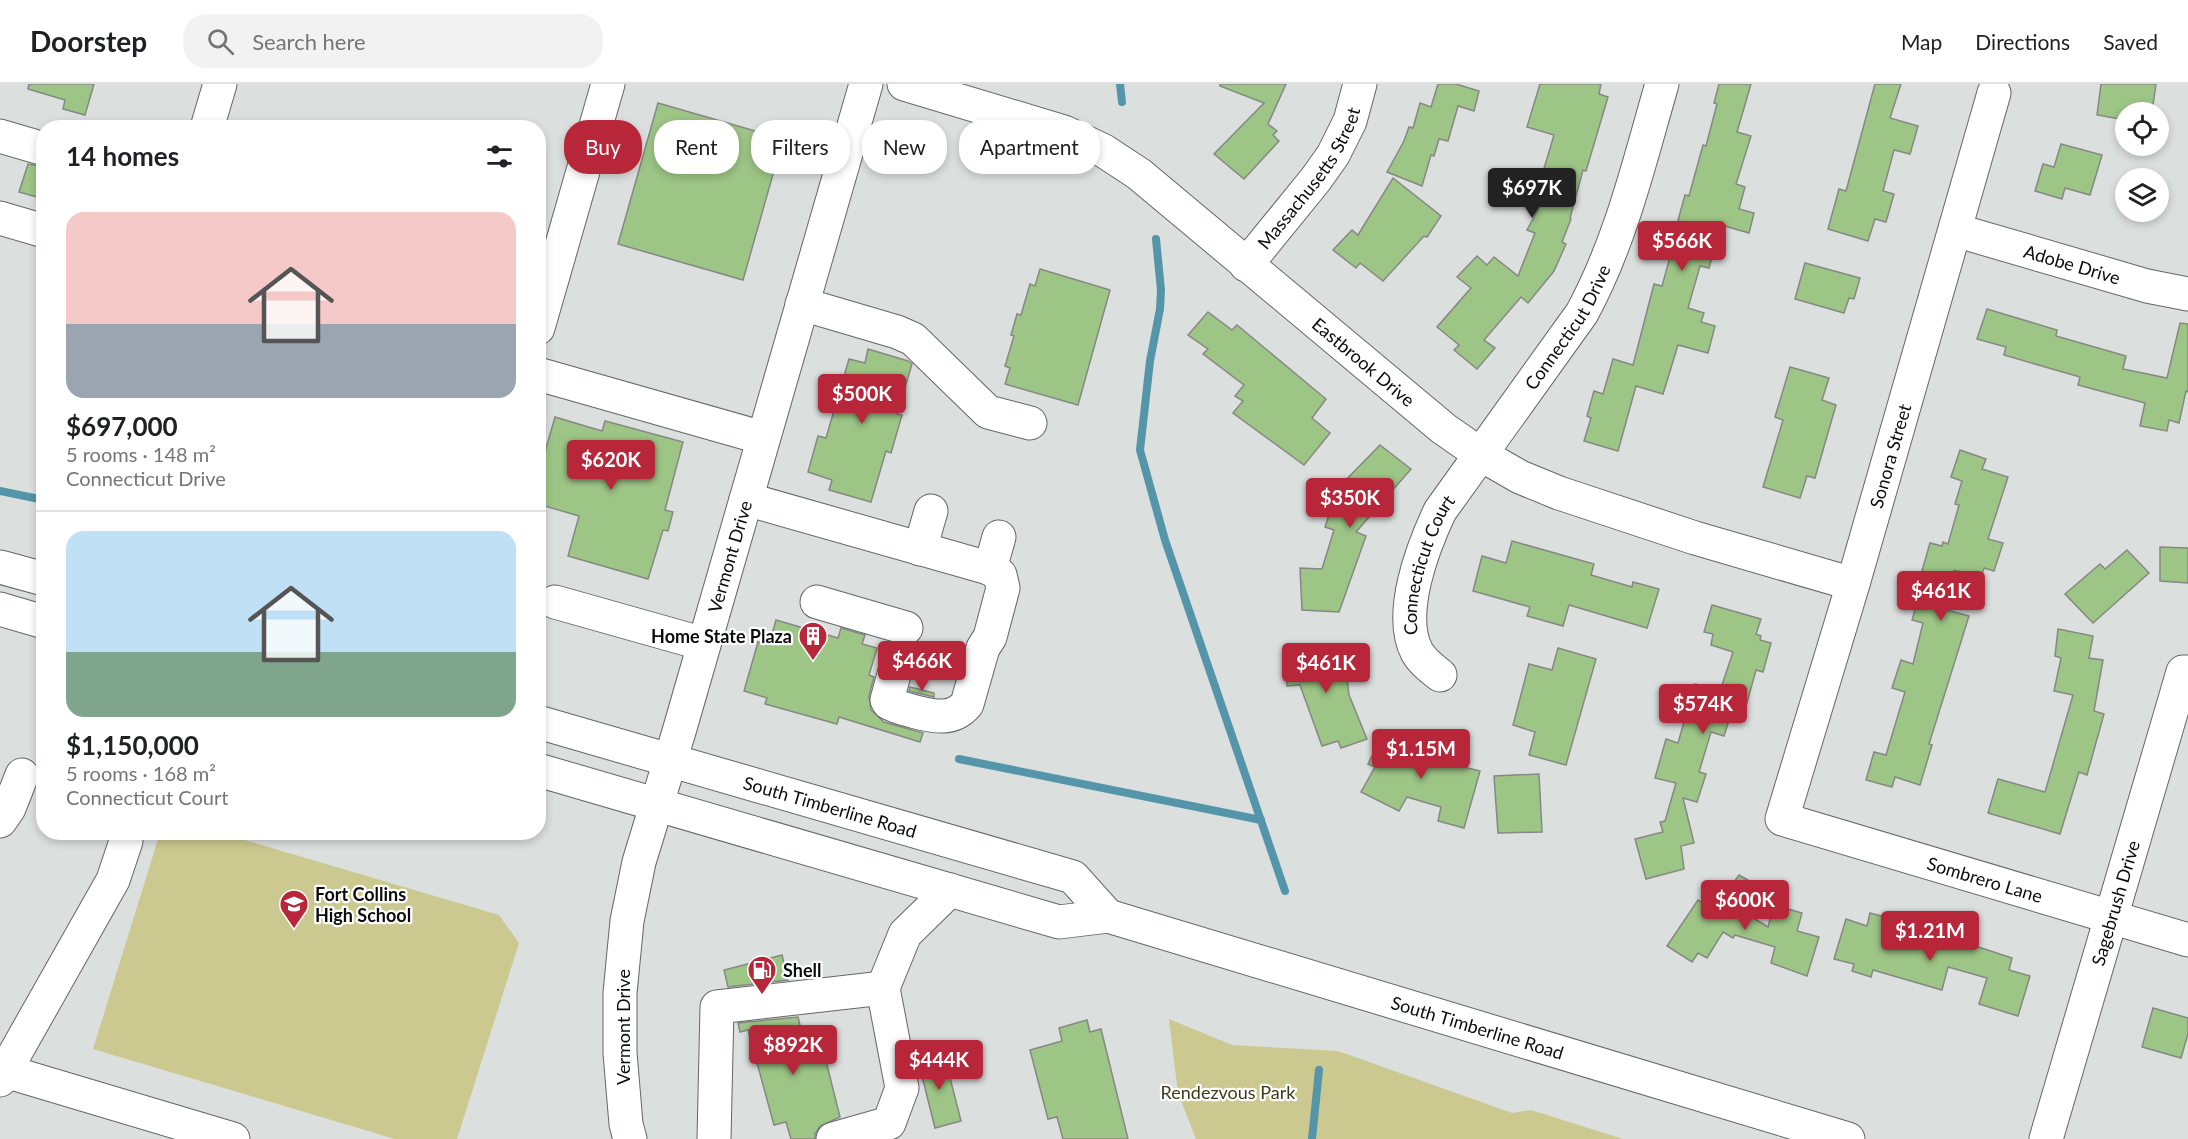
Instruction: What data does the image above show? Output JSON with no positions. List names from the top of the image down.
{
  "streets": {
    "street": [
      "Massachusetts Street",
      "Adobe Drive",
      "Connecticut Drive",
      "Eastbrook Drive",
      "Sonora Street",
      "Vermont Drive",
      "Connecticut Court",
      "South Timberline Road",
      "Sombrero Lane",
      "Sagebrush Drive"
    ]
  },
  "crossings": [
    ["Massachusetts Street", "Eastbrook Drive"],
    ["Adobe Drive", "Sonora Street"],
    ["Connecticut Drive", "Eastbrook Drive"],
    ["Connecticut Drive", "Connecticut Court"],
    ["Eastbrook Drive", "Sonora Street"],
    ["Eastbrook Drive", "Connecticut Court"],
    ["Sonora Street", "Sombrero Lane"],
    ["Vermont Drive", "South Timberline Road"],
    ["Sombrero Lane", "Sagebrush Drive"]
  ],
  "parks": ["Rendezvous Park"],
  "places": {
    "building": ["Home State Plaza"],
    "school or university": ["Fort Collins High School"],
    "fuel station": ["Shell"]
  },
  "page": {
    "header": "Doorstep",
    "search": "Search here",
    "nav": ["Map", "Directions", "Saved"],
    "chip": [
      "Buy",
      "Rent",
      "Filters",
      "New",
      "Apartment"
    ],
    "heading": "14 homes",
    "price": [
      "$697K",
      "$566K",
      "$500K",
      "$620K",
      "$350K",
      "$461K",
      "$466K",
      "$461K",
      "$574K",
      "$1.15M",
      "$600K",
      "$1.21M",
      "$892K",
      "$444K"
    ],
    "list": [
      {
        "name": "$697,000",
        "note": "5 rooms · 148 m² · Connecticut Drive"
      },
      {
        "name": "$1,150,000",
        "note": "5 rooms · 168 m² · Connecticut Court"
      }
    ]
  }
}
